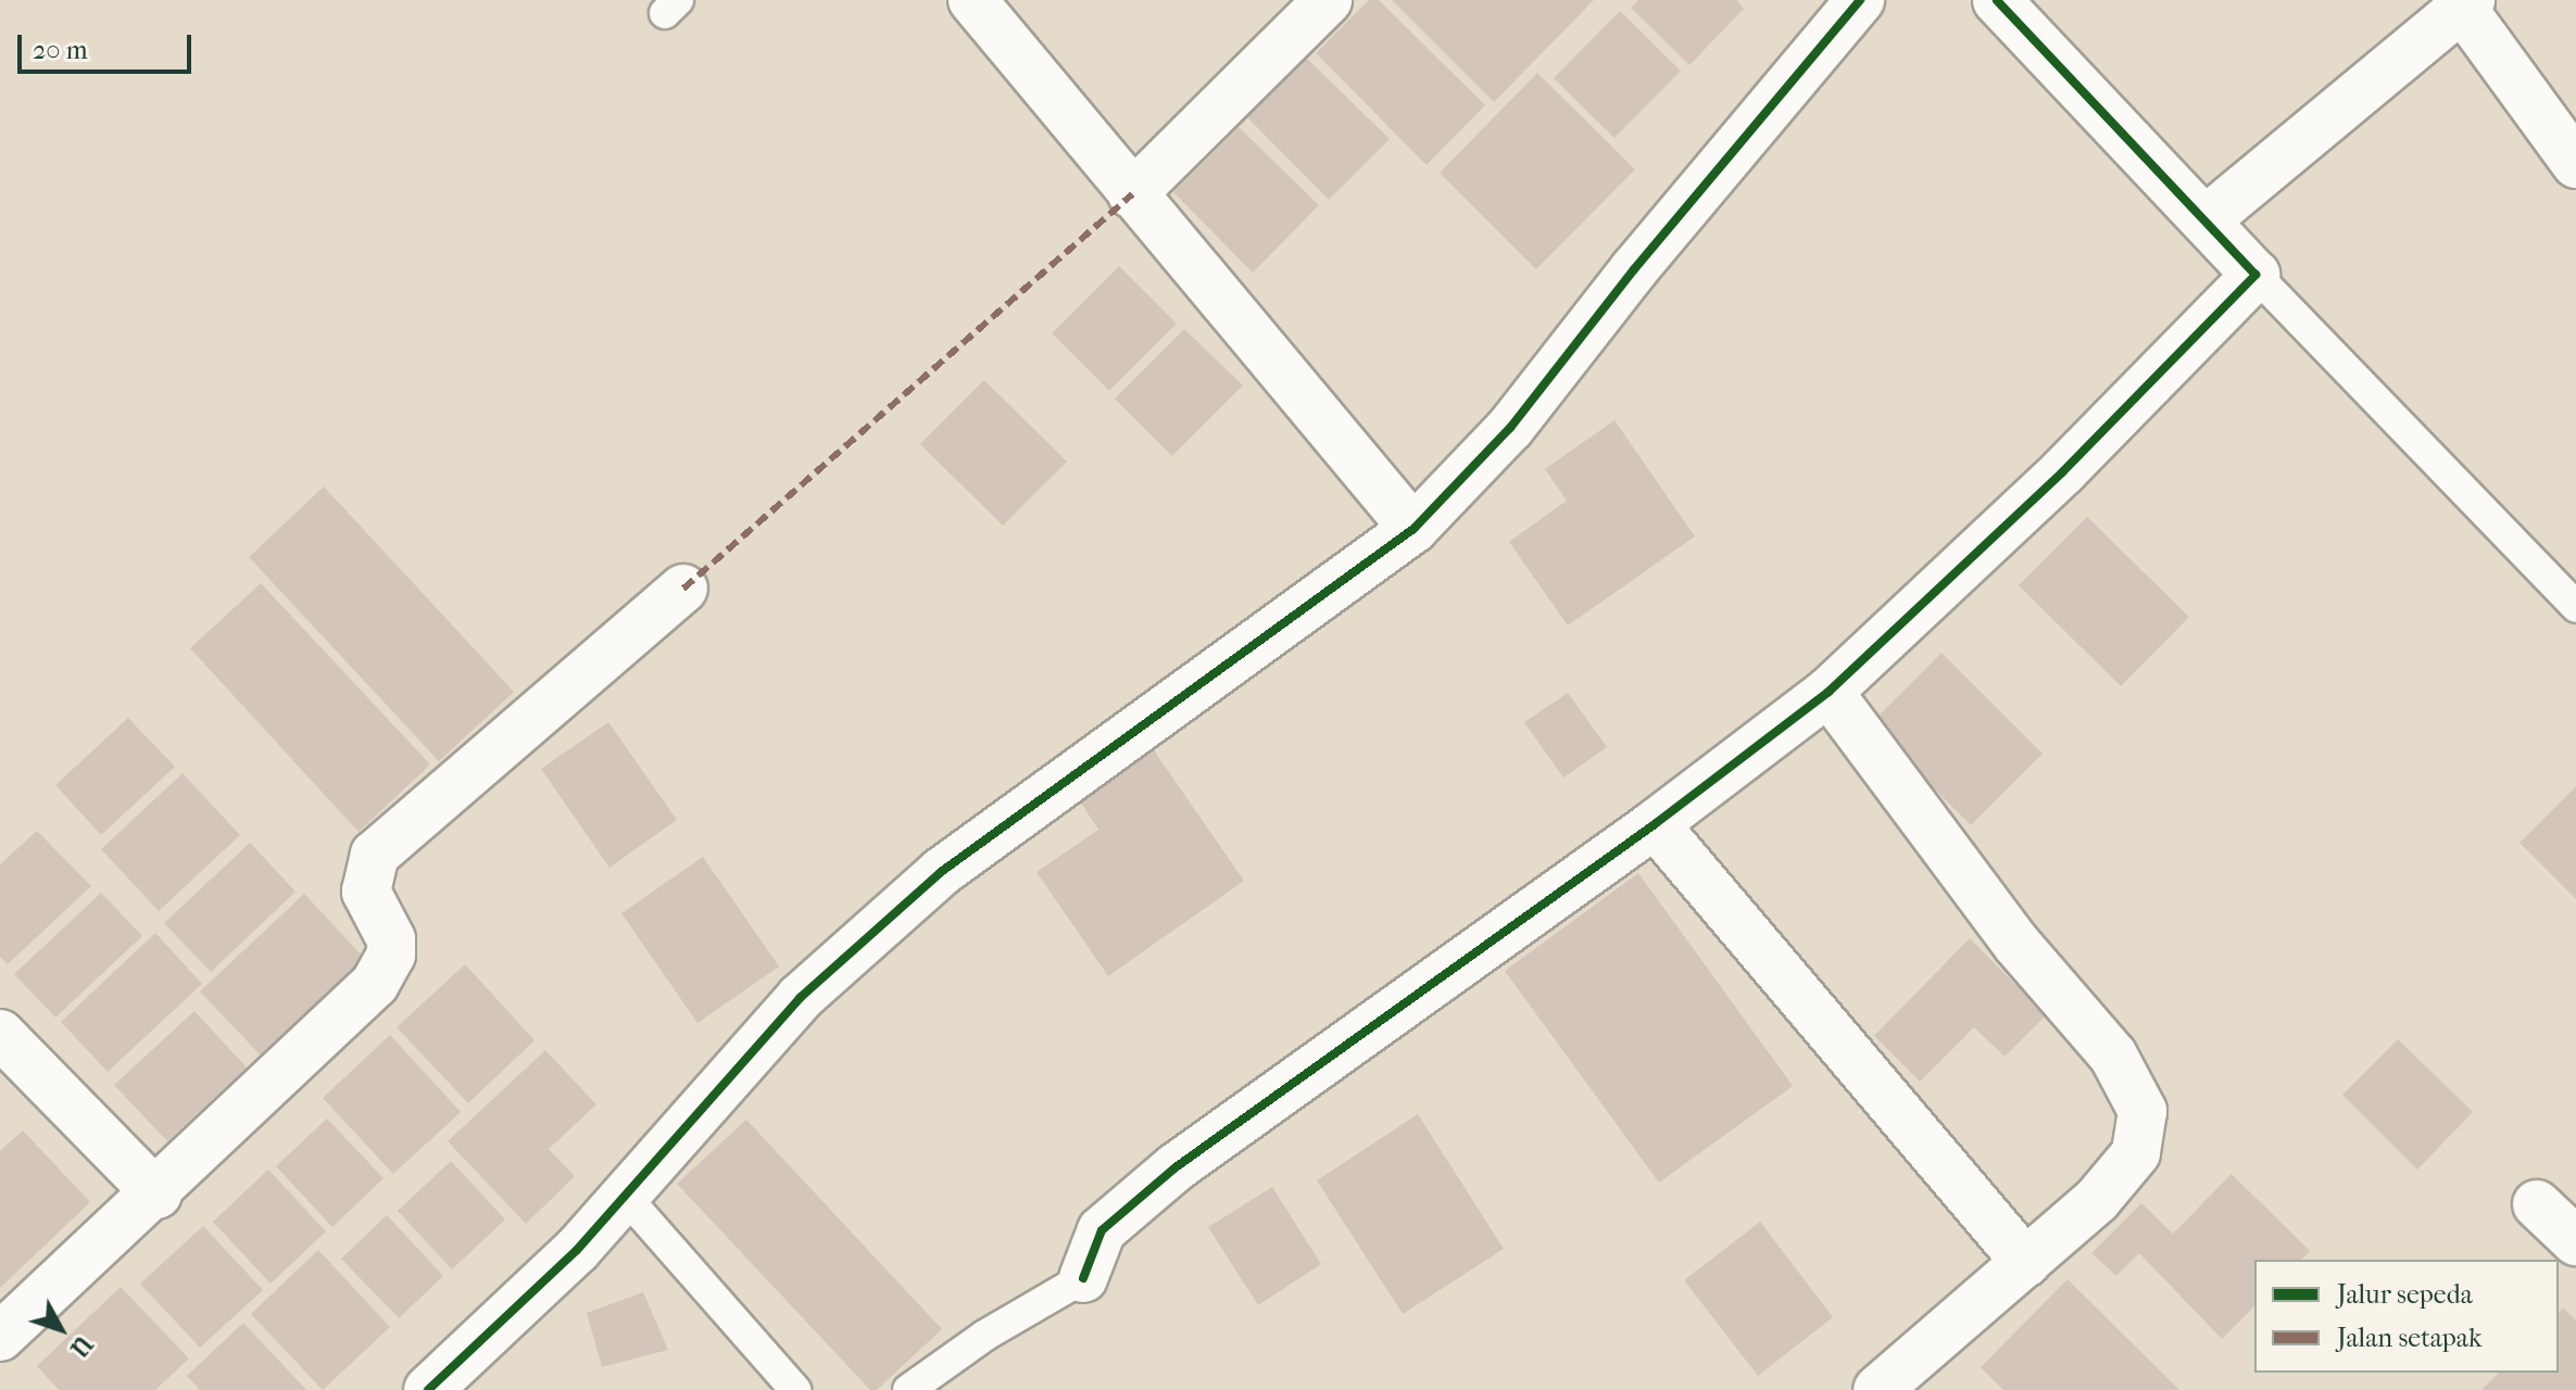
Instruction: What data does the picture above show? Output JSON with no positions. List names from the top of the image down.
{
  "legend": ["Jalur sepeda", "Jalan setapak"],
  "scale_bar": "20 m",
  "north": "bottom right"
}
